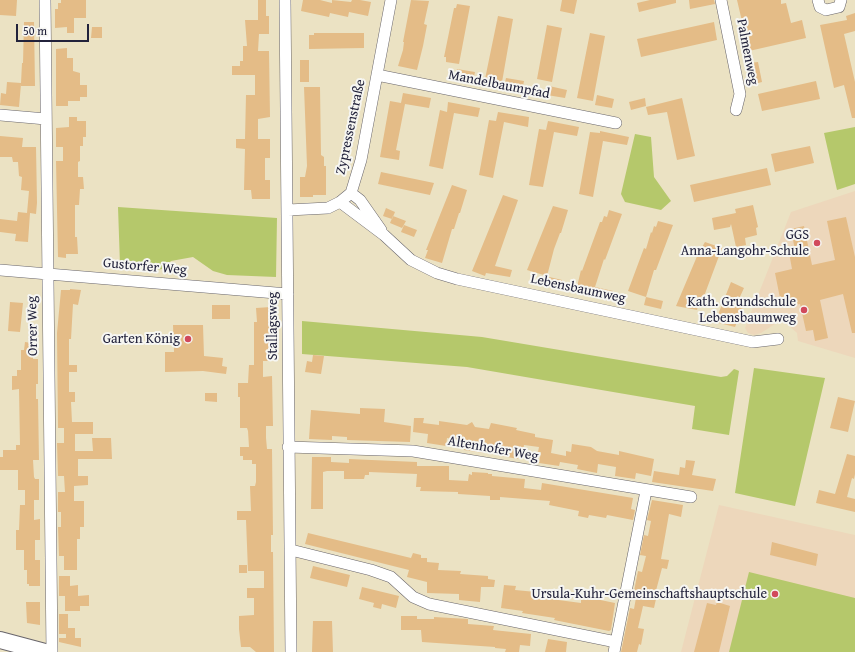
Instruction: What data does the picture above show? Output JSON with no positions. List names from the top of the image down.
{
  "streets": {
    "street": [
      "Palmenweg",
      "Mandelbaumpfad",
      "Zypressenstraße",
      "Gustorfer Weg",
      "Lebensbaumweg",
      "Orrer Weg",
      "Stallagsweg",
      "Altenhofer Weg"
    ]
  },
  "crossings": [
    ["Mandelbaumpfad", "Zypressenstraße"],
    ["Zypressenstraße", "Lebensbaumweg"],
    ["Zypressenstraße", "Stallagsweg"],
    ["Gustorfer Weg", "Orrer Weg"],
    ["Gustorfer Weg", "Stallagsweg"],
    ["Stallagsweg", "Altenhofer Weg"]
  ],
  "places": [
    "GGS Anna-Langohr-Schule",
    "Kath. Grundschule Lebensbaumweg",
    "Garten König",
    "Ursula-Kuhr-Gemeinschaftshauptschule"
  ],
  "scale_bar": "50 m"
}
